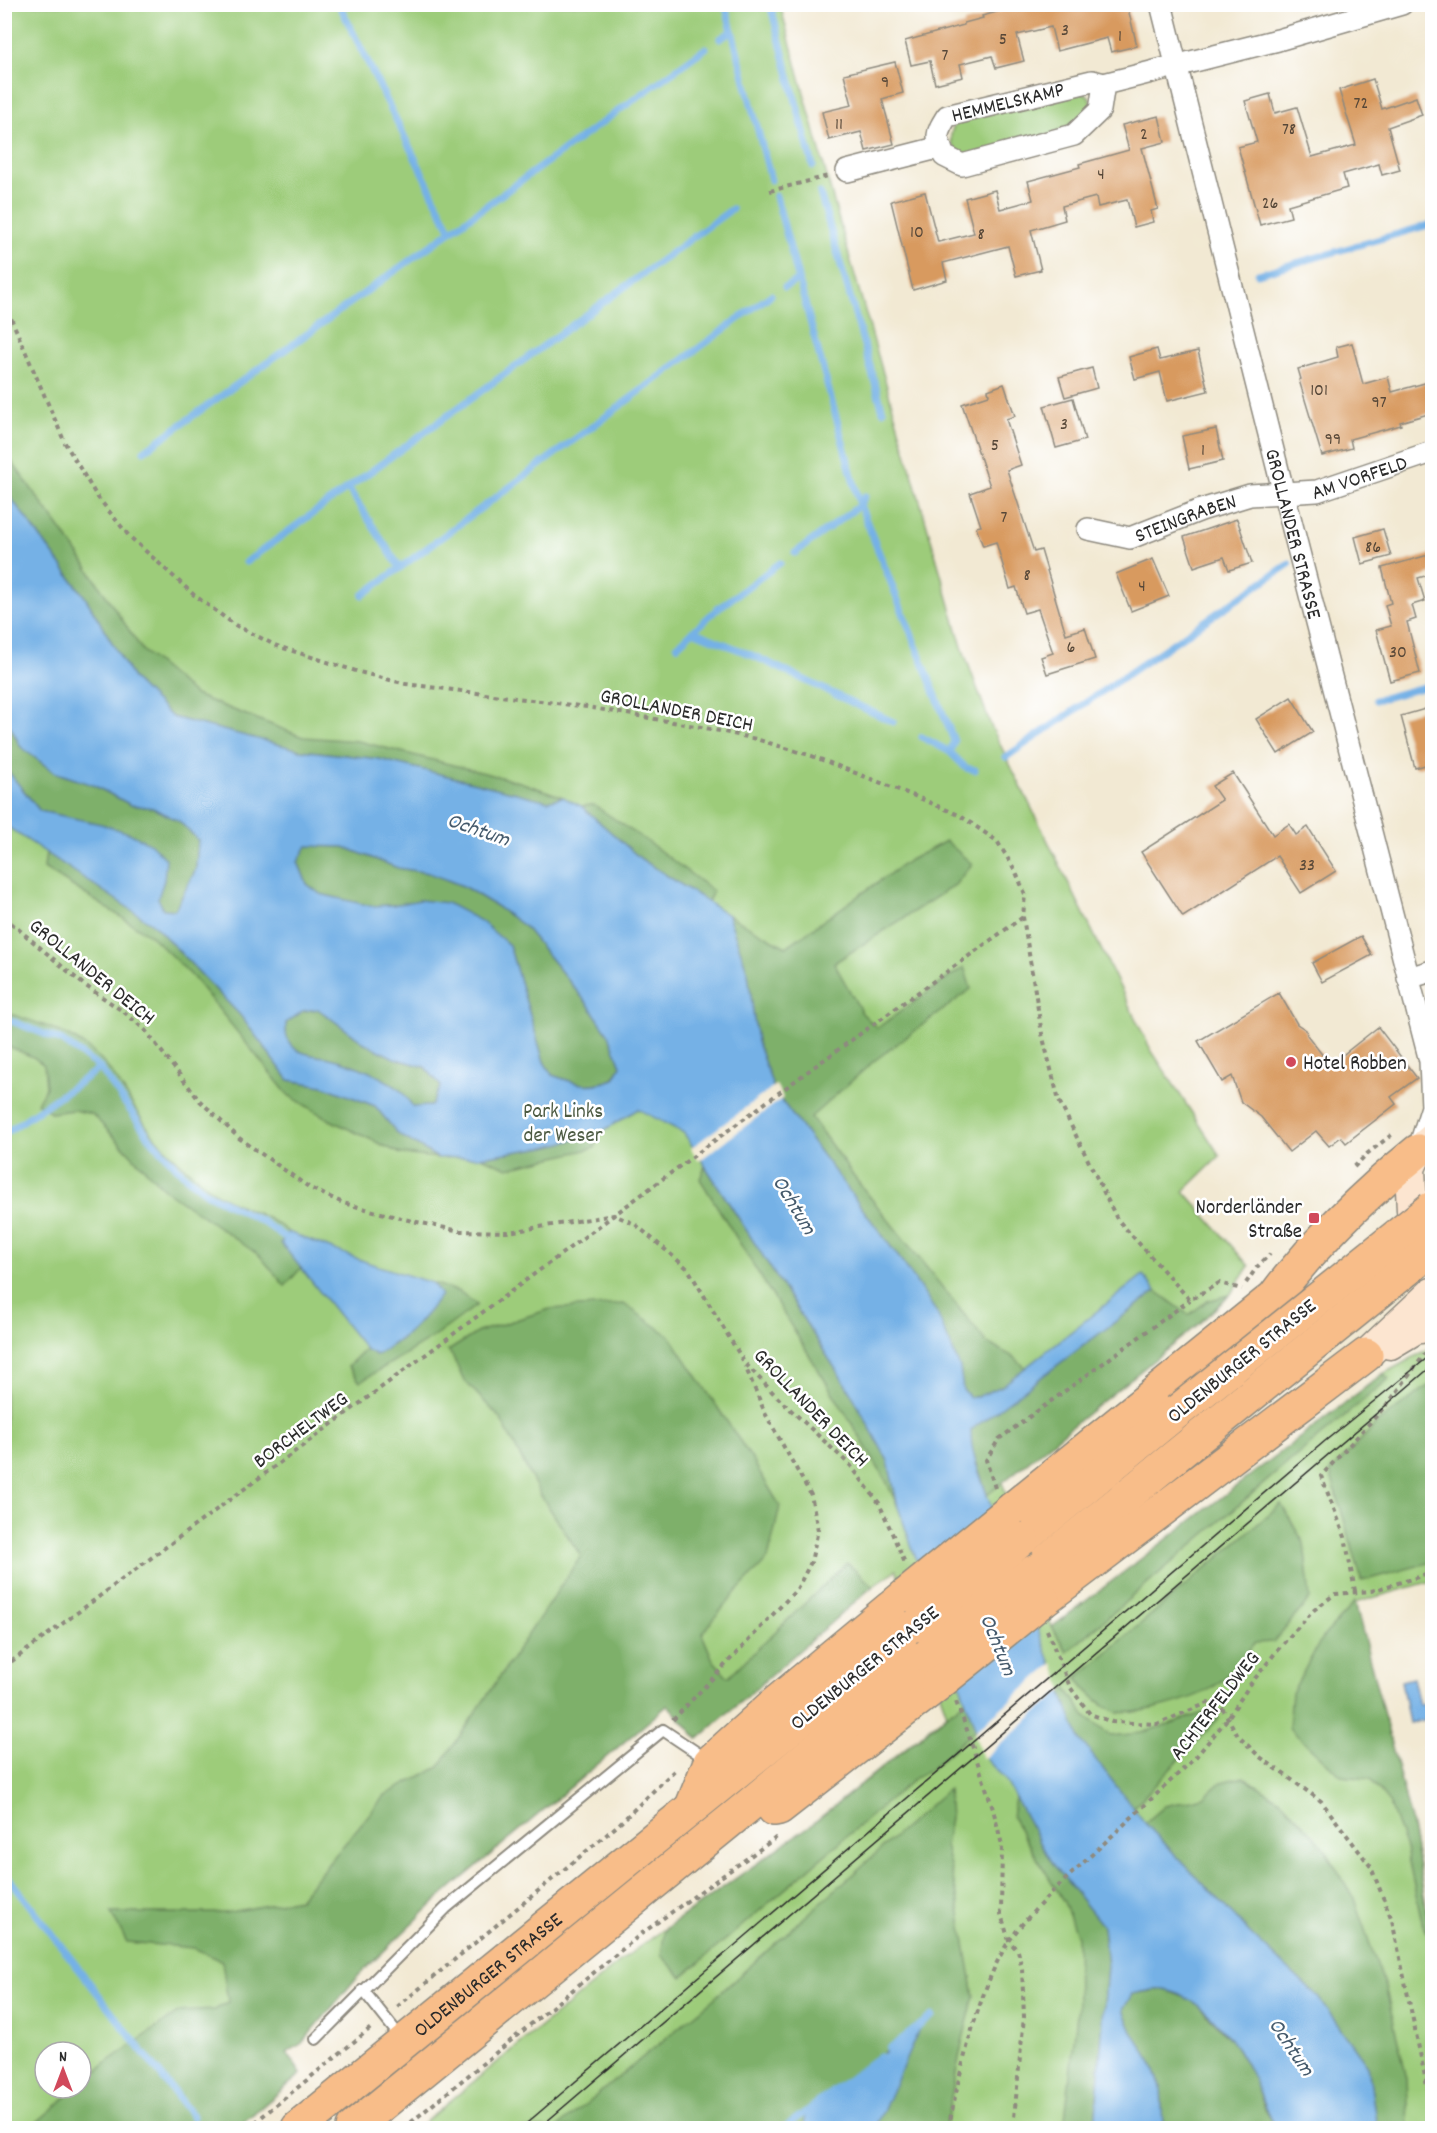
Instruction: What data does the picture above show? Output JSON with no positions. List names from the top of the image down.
{
  "streets": {
    "highway": ["OLDENBURGER STRASSE"],
    "street": [
      "HEMMELSKAMP",
      "AM VORFELD",
      "STEINGRABEN",
      "GROLLANDER STRASSE"
    ],
    "path": ["GROLLANDER DEICH", "BORCHELTWEG", "ACHTERFELDWEG"]
  },
  "crossings": [
    ["HEMMELSKAMP", "GROLLANDER STRASSE"],
    ["AM VORFELD", "STEINGRABEN"],
    ["AM VORFELD", "GROLLANDER STRASSE"],
    ["STEINGRABEN", "GROLLANDER STRASSE"],
    ["GROLLANDER STRASSE", "OLDENBURGER STRASSE"],
    ["GROLLANDER DEICH", "BORCHELTWEG"]
  ],
  "water": ["Ochtum"],
  "parks": ["Park Links der Weser"],
  "places": {
    "other": ["Hotel Robben"],
    "transit": ["Norderländer Straße"]
  },
  "house_numbers": [
    "3",
    "1",
    "5",
    "7",
    "9",
    "72",
    "11",
    "78",
    "2",
    "4",
    "26",
    "10",
    "8",
    "101",
    "97",
    "3",
    "99",
    "5",
    "1",
    "7",
    "86",
    "8",
    "4",
    "6",
    "30",
    "33"
  ],
  "north": "top"
}
